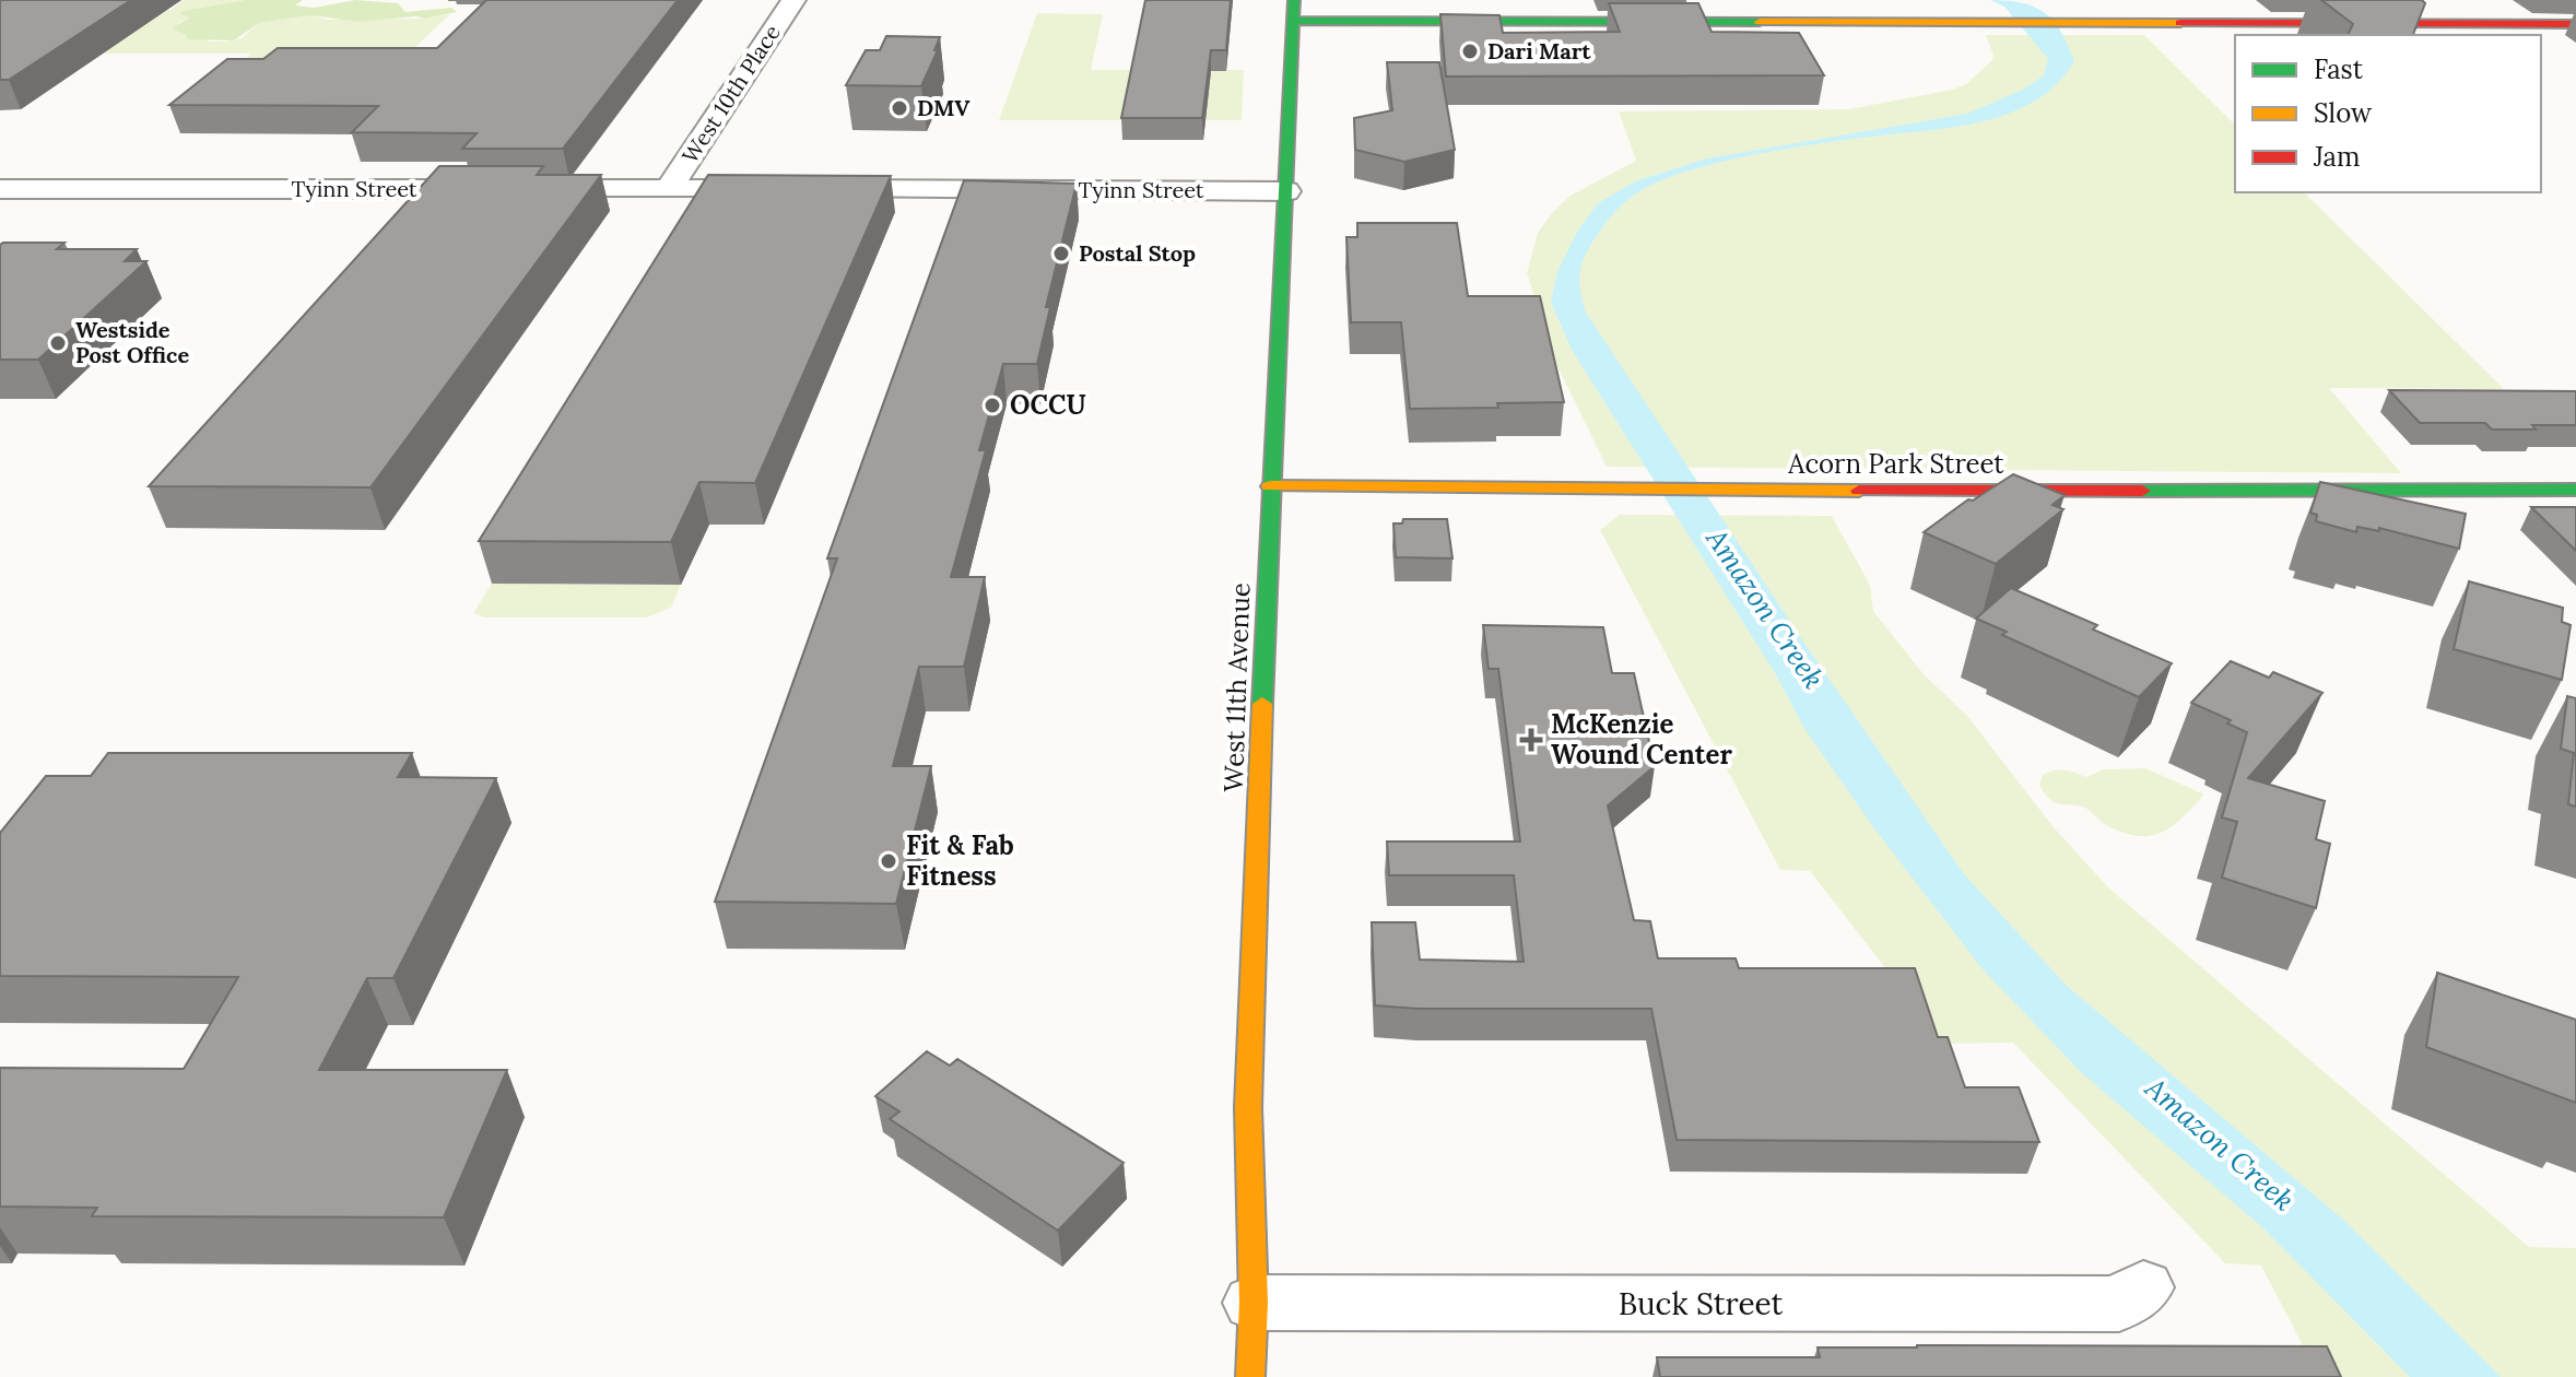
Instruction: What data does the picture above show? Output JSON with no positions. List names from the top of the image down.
{
  "streets": {
    "street": [
      "West 10th Place",
      "Tyinn Street",
      "Acorn Park Street",
      "West 11th Avenue",
      "Buck Street"
    ]
  },
  "crossings": [
    ["West 10th Place", "Tyinn Street"],
    ["Tyinn Street", "West 11th Avenue"],
    ["Acorn Park Street", "West 11th Avenue"],
    ["West 11th Avenue", "Buck Street"]
  ],
  "water": ["Amazon Creek"],
  "places": {
    "other": [
      "Dari Mart",
      "DMV",
      "Postal Stop",
      "Westside Post Office",
      "OCCU",
      "Fit & Fab Fitness"
    ],
    "health": ["McKenzie Wound Center"]
  },
  "legend": ["Fast", "Slow", "Jam"]
}
